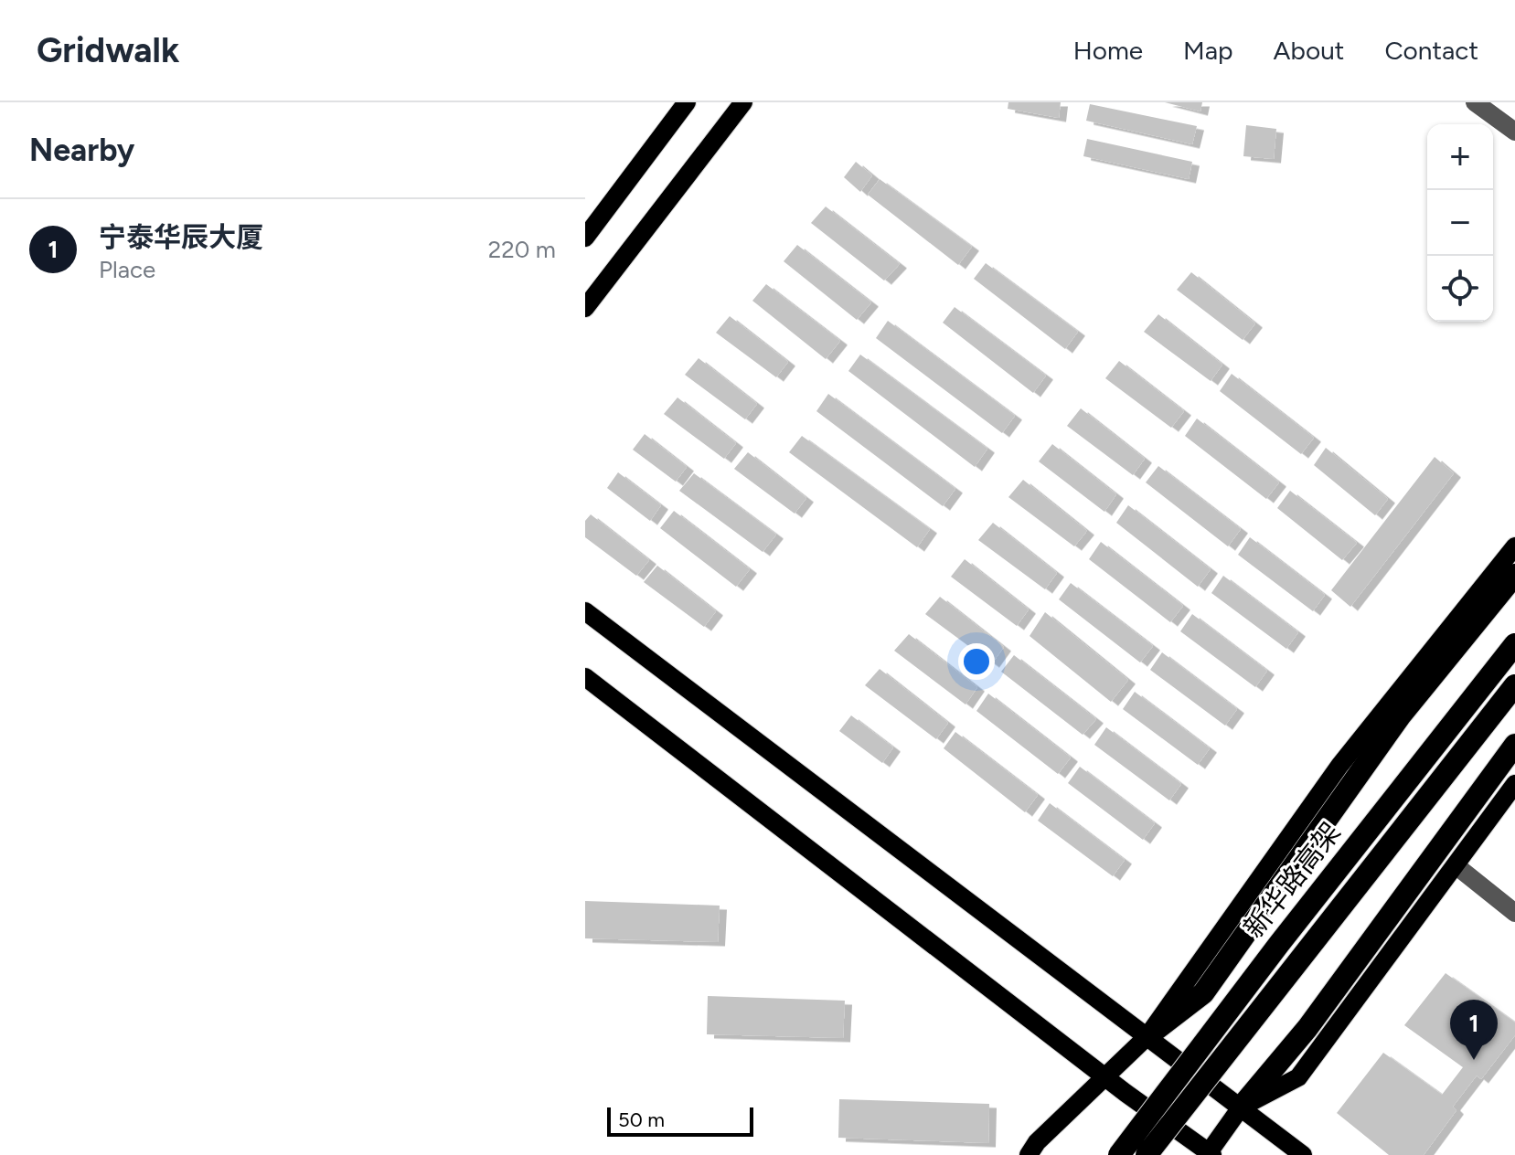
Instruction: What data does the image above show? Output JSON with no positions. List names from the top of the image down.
{
  "streets": {
    "highway": ["新华路高架"]
  },
  "scale_bar": "50 m",
  "page": {
    "header": "Gridwalk",
    "nav": [
      "Home",
      "Map",
      "About",
      "Contact"
    ],
    "heading": "Nearby",
    "map_buttons": ["+", "−"],
    "list": [
      {
        "mark": "1",
        "name": "宁泰华辰大厦",
        "note": "Place",
        "value": "220 m"
      }
    ],
    "pins": "1",
    "scale": "50 m"
  }
}
